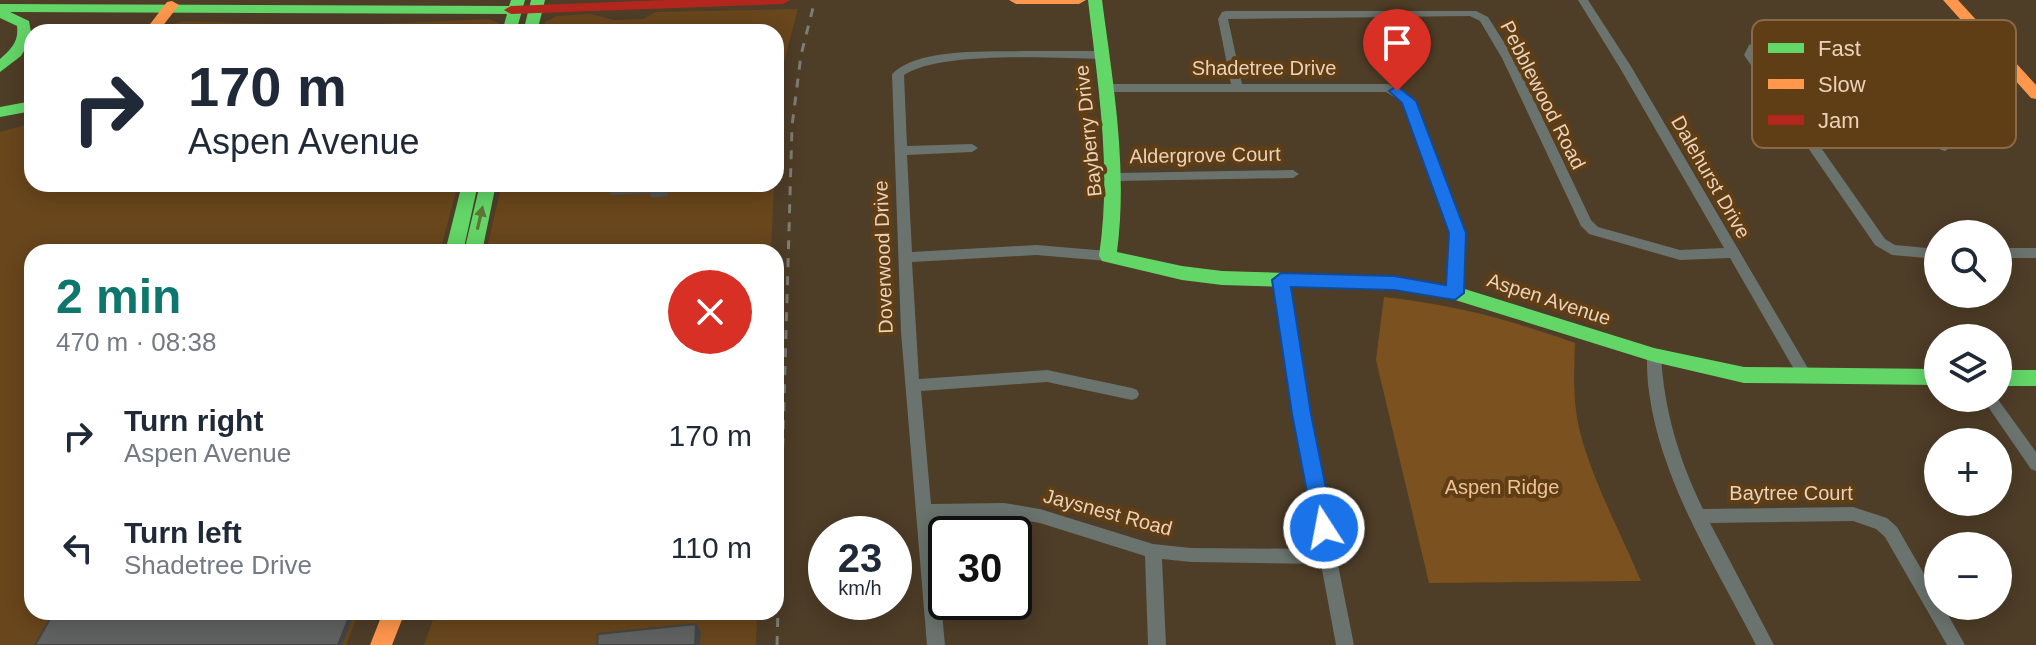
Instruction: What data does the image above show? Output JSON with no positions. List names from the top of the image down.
{
  "streets": {
    "main road": ["Bayberry Drive", "Aspen Avenue"],
    "street": [
      "Shadetree Drive",
      "Pebblewood Road",
      "Aldergrove Court",
      "Dalehurst Drive",
      "Doverwood Drive",
      "Baytree Court",
      "Jaysnest Road"
    ]
  },
  "crossings": [
    ["Shadetree Drive", "Pebblewood Road"],
    ["Shadetree Drive", "Bayberry Drive"],
    ["Shadetree Drive", "Aspen Avenue"],
    ["Pebblewood Road", "Dalehurst Drive"],
    ["Bayberry Drive", "Aldergrove Court"],
    ["Bayberry Drive", "Doverwood Drive"],
    ["Bayberry Drive", "Aspen Avenue"],
    ["Dalehurst Drive", "Aspen Avenue"],
    ["Doverwood Drive", "Aspen Avenue"],
    ["Doverwood Drive", "Jaysnest Road"]
  ],
  "parks": ["Aspen Ridge"],
  "legend": ["Fast", "Slow", "Jam"],
  "page": {
    "turn": ["170 m", "Aspen Avenue"],
    "map_buttons": ["+", "−"],
    "heading": ["2 min", "470 m · 08:38"],
    "list": [
      {
        "name": "Turn right",
        "note": "Aspen Avenue",
        "value": "170 m"
      },
      {
        "name": "Turn left",
        "note": "Shadetree Drive",
        "value": "110 m"
      }
    ],
    "speed": "23 km/h",
    "limit": "30"
  }
}
